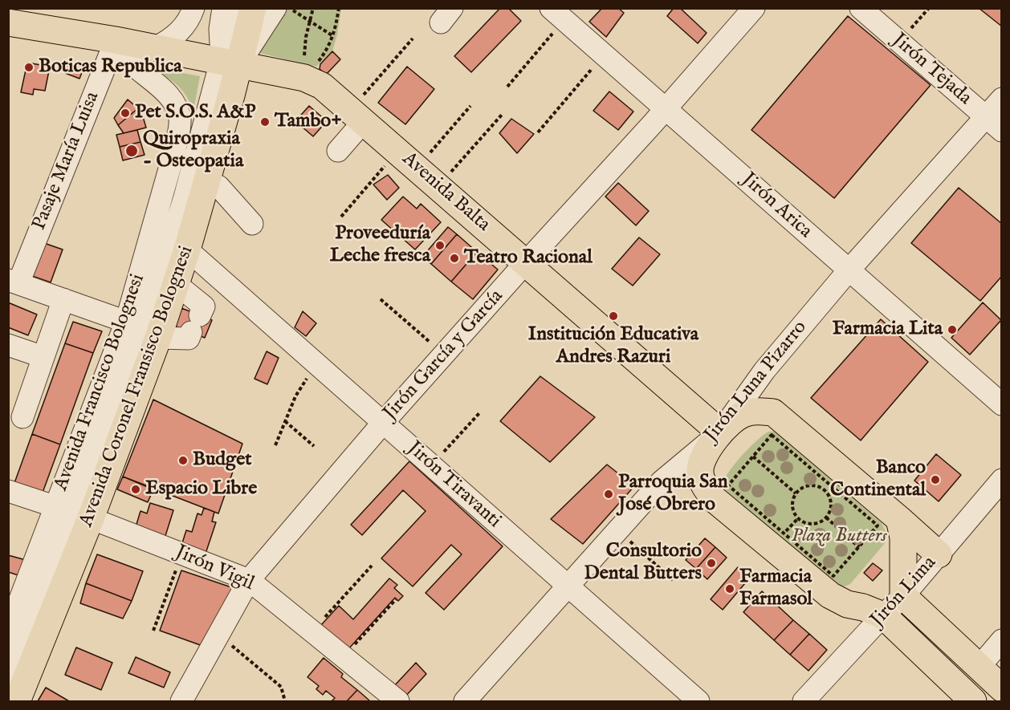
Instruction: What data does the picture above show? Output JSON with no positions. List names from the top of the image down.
{
  "streets": {
    "main road": ["Avenida Balta", "Avenida Coronel Fransisco Bolognesi"],
    "street": [
      "Jirón Tejada",
      "Pasaje María Luisa",
      "Jirón Arica",
      "Jirón García y García",
      "Jirón Luna Pizarro",
      "Avenida Francisco Bolognesi",
      "Jirón Tiravanti",
      "Jirón Vigil",
      "Jirón Lima"
    ]
  },
  "crossings": [
    ["Jirón Tejada", "Jirón Luna Pizarro"],
    ["Pasaje María Luisa", "Avenida Balta"],
    ["Pasaje María Luisa", "Avenida Francisco Bolognesi"],
    ["Avenida Balta", "Jirón García y García"],
    ["Avenida Balta", "Jirón Luna Pizarro"],
    ["Avenida Balta", "Avenida Francisco Bolognesi"],
    ["Avenida Balta", "Avenida Coronel Fransisco Bolognesi"],
    ["Jirón Arica", "Jirón García y García"],
    ["Jirón Arica", "Jirón Luna Pizarro"],
    ["Jirón García y García", "Jirón Tiravanti"],
    ["Jirón García y García", "Jirón Vigil"],
    ["Jirón Luna Pizarro", "Jirón Tiravanti"],
    ["Avenida Francisco Bolognesi", "Avenida Coronel Fransisco Bolognesi"],
    ["Avenida Francisco Bolognesi", "Jirón Vigil"],
    ["Avenida Coronel Fransisco Bolognesi", "Jirón Tiravanti"],
    ["Avenida Coronel Fransisco Bolognesi", "Jirón Vigil"]
  ],
  "parks": ["Plaza Butters"],
  "places": [
    "Boticas Republica",
    "Pet S.O.S. A&P",
    "Tambo+",
    "Quiropraxia - Osteopatia",
    "Proveeduría Leche fresca",
    "Teatro Racional",
    "Institución Educativa Andres Razuri",
    "Farmacia Lita",
    "Budget",
    "Banco Continental",
    "Espacio Libre",
    "Parroquia San José Obrero",
    "Consultorio Dental Butters",
    "Farmacia Farmasol"
  ]
}
